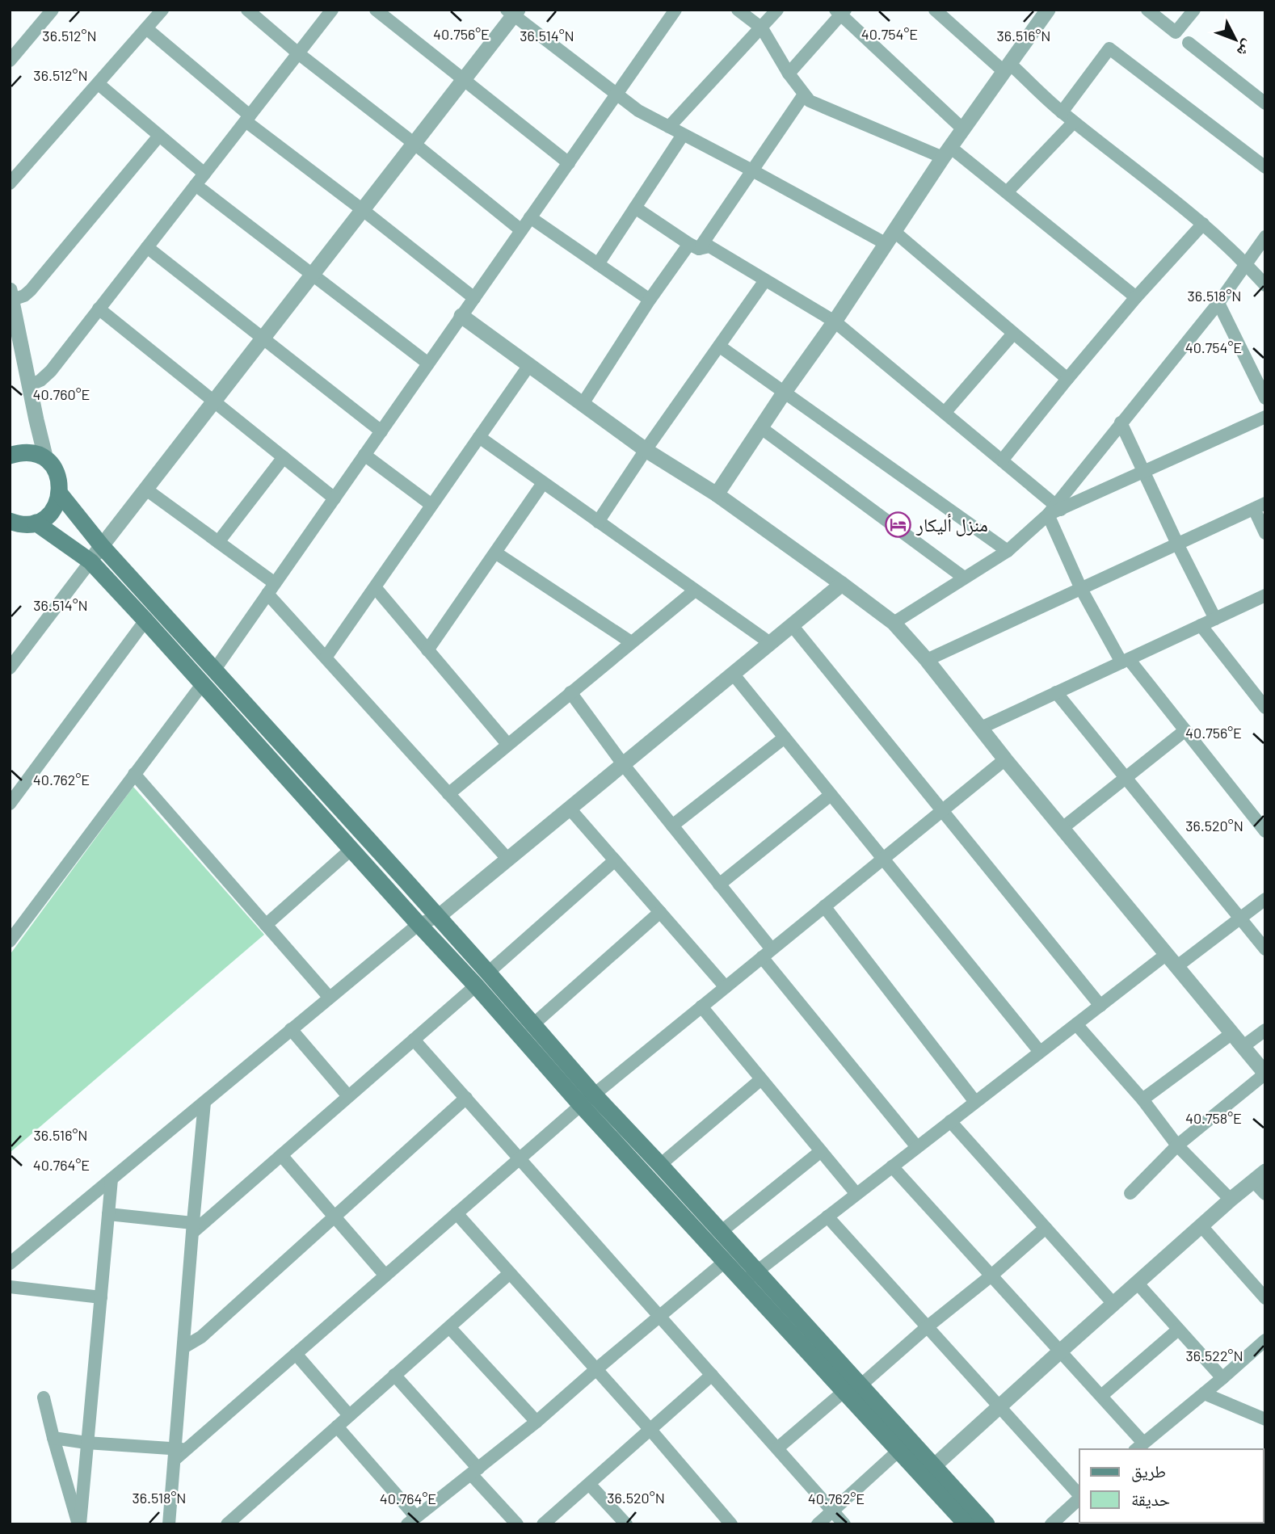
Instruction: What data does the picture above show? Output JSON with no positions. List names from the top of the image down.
{
  "places": {
    "hotel": ["منزل أليكار"]
  },
  "legend": ["طريق", "حديقة"],
  "north": "bottom right",
  "coordinates": [
    "40.756°E",
    "40.754°E",
    "36.512°N",
    "36.514°N",
    "36.516°N",
    "36.518°N",
    "40.760°E",
    "40.762°E",
    "36.520°N",
    "40.758°E",
    "40.764°E",
    "36.522°N"
  ]
}
